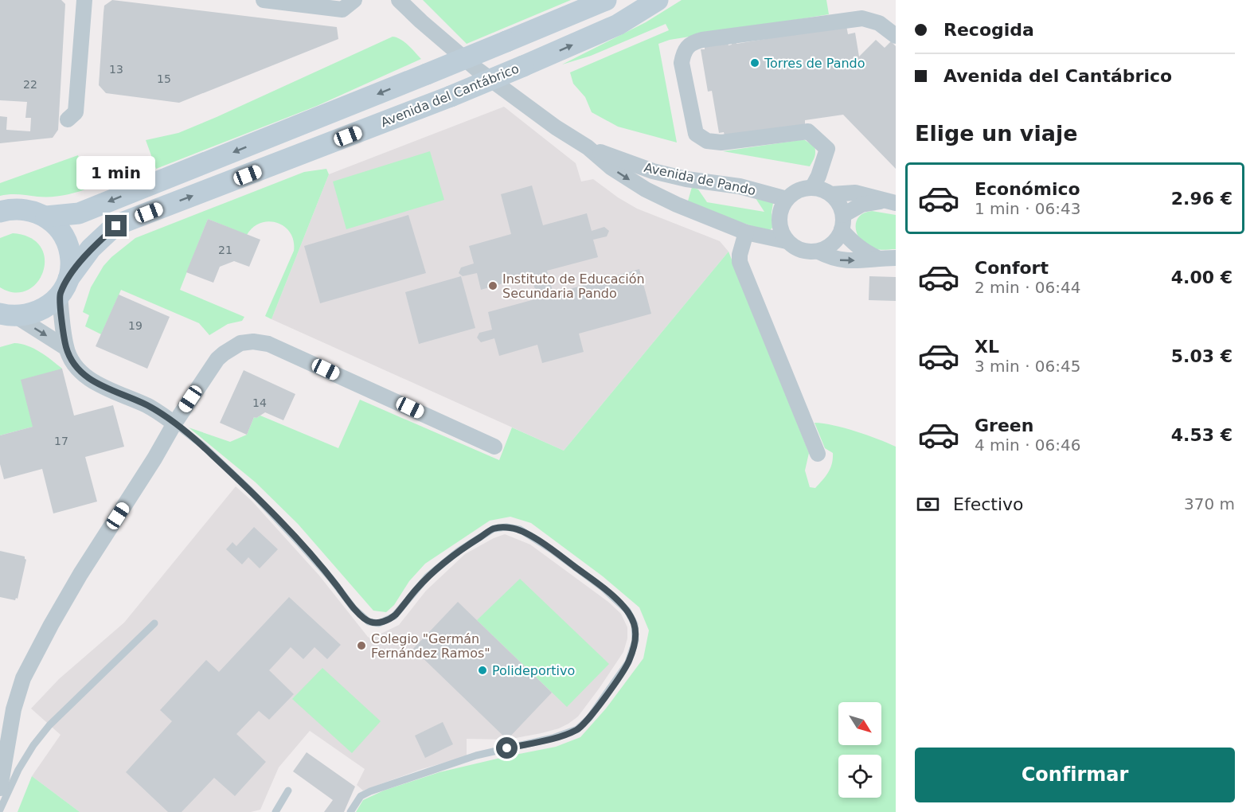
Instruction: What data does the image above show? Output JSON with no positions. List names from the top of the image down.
{
  "streets": {
    "main road": ["Avenida del Cantábrico"],
    "street": ["Avenida de Pando"]
  },
  "places": [
    "Torres de Pando",
    "Instituto de Educación Secundaria Pando",
    "Colegio \"Germán Fernández Ramos\"",
    "Polideportivo"
  ],
  "house_numbers": [
    "13",
    "15",
    "22",
    "21",
    "19",
    "14",
    "17"
  ],
  "north": "bottom right",
  "page": {
    "banner": ["Recogida", "Avenida del Cantábrico"],
    "heading": "Elige un viaje",
    "bubble": "1 min",
    "list": [
      {
        "name": "Económico",
        "note": "1 min · 06:43",
        "value": "2.96 €"
      },
      {
        "name": "Confort",
        "note": "2 min · 06:44",
        "value": "4.00 €"
      },
      {
        "name": "XL",
        "note": "3 min · 06:45",
        "value": "5.03 €"
      },
      {
        "name": "Green",
        "note": "4 min · 06:46",
        "value": "4.53 €"
      }
    ],
    "pay": ["Efectivo", "370 m"],
    "buttons": "Confirmar"
  }
}
